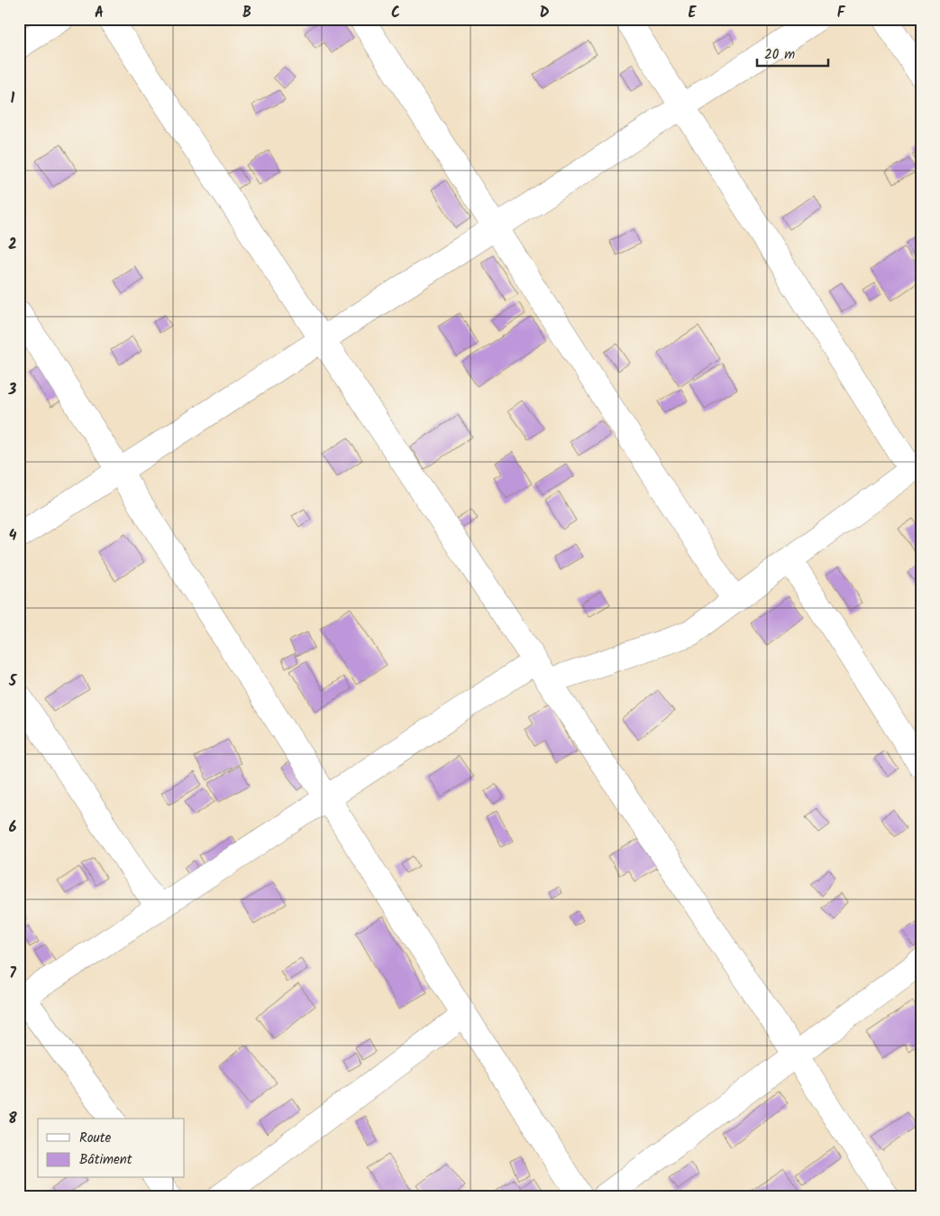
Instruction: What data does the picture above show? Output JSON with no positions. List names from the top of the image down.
{
  "legend": ["Route", "Bâtiment"],
  "scale_bar": "20 m",
  "grid": {
    "columns": [
      "A",
      "B",
      "C",
      "D",
      "E",
      "F"
    ],
    "rows": [
      "1",
      "2",
      "3",
      "4",
      "5",
      "6",
      "7",
      "8"
    ]
  }
}
